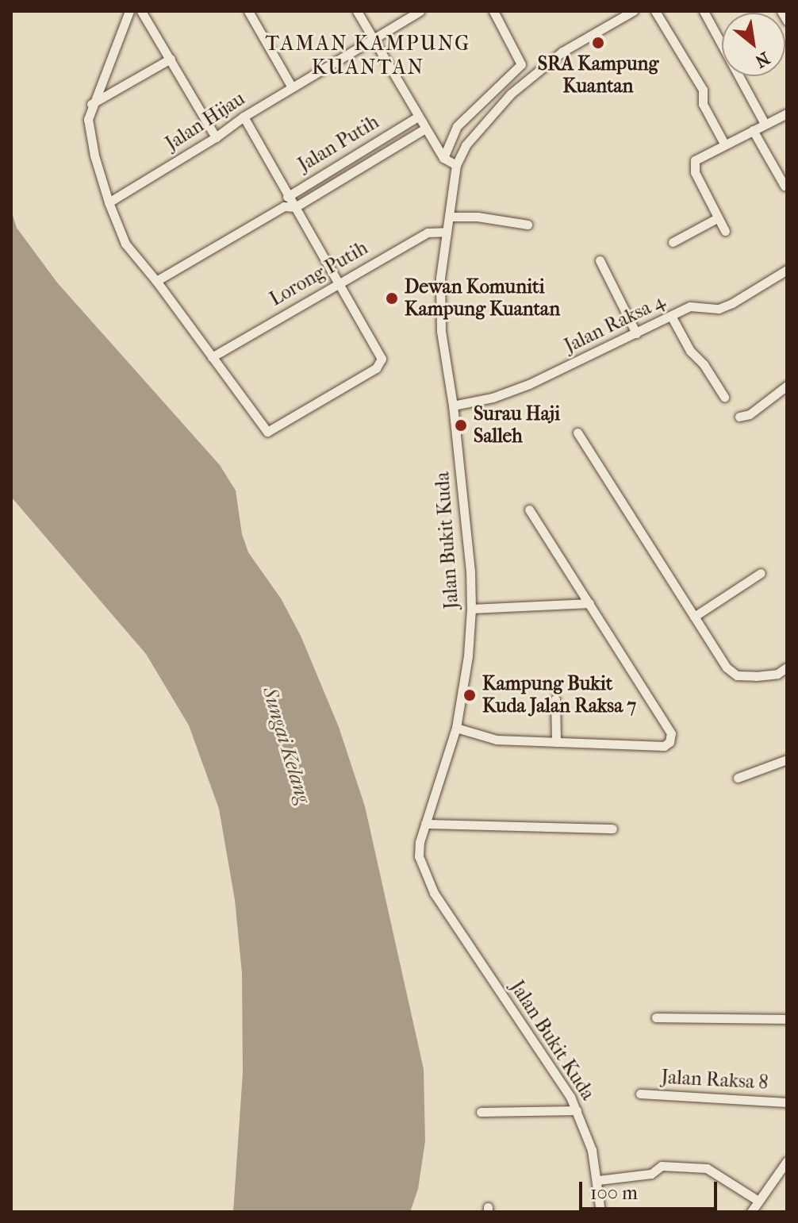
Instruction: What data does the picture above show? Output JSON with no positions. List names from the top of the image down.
{
  "streets": {
    "street": [
      "Jalan Hijau",
      "Jalan Putih",
      "Lorong Putih",
      "Jalan Raksa 4",
      "Jalan Bukit Kuda",
      "Jalan Raksa 8"
    ]
  },
  "crossings": [
    ["Lorong Putih", "Jalan Bukit Kuda"],
    ["Jalan Raksa 4", "Jalan Bukit Kuda"]
  ],
  "districts": ["TAMAN KAMPUNG KUANTAN"],
  "water": ["Sungai Kelang"],
  "places": [
    "SRA Kampung Kuantan",
    "Dewan Komuniti Kampung Kuantan",
    "Surau Haji Salleh",
    "Kampung Bukit Kuda Jalan Raksa 7"
  ],
  "scale_bar": "100 m",
  "north": "bottom right"
}
